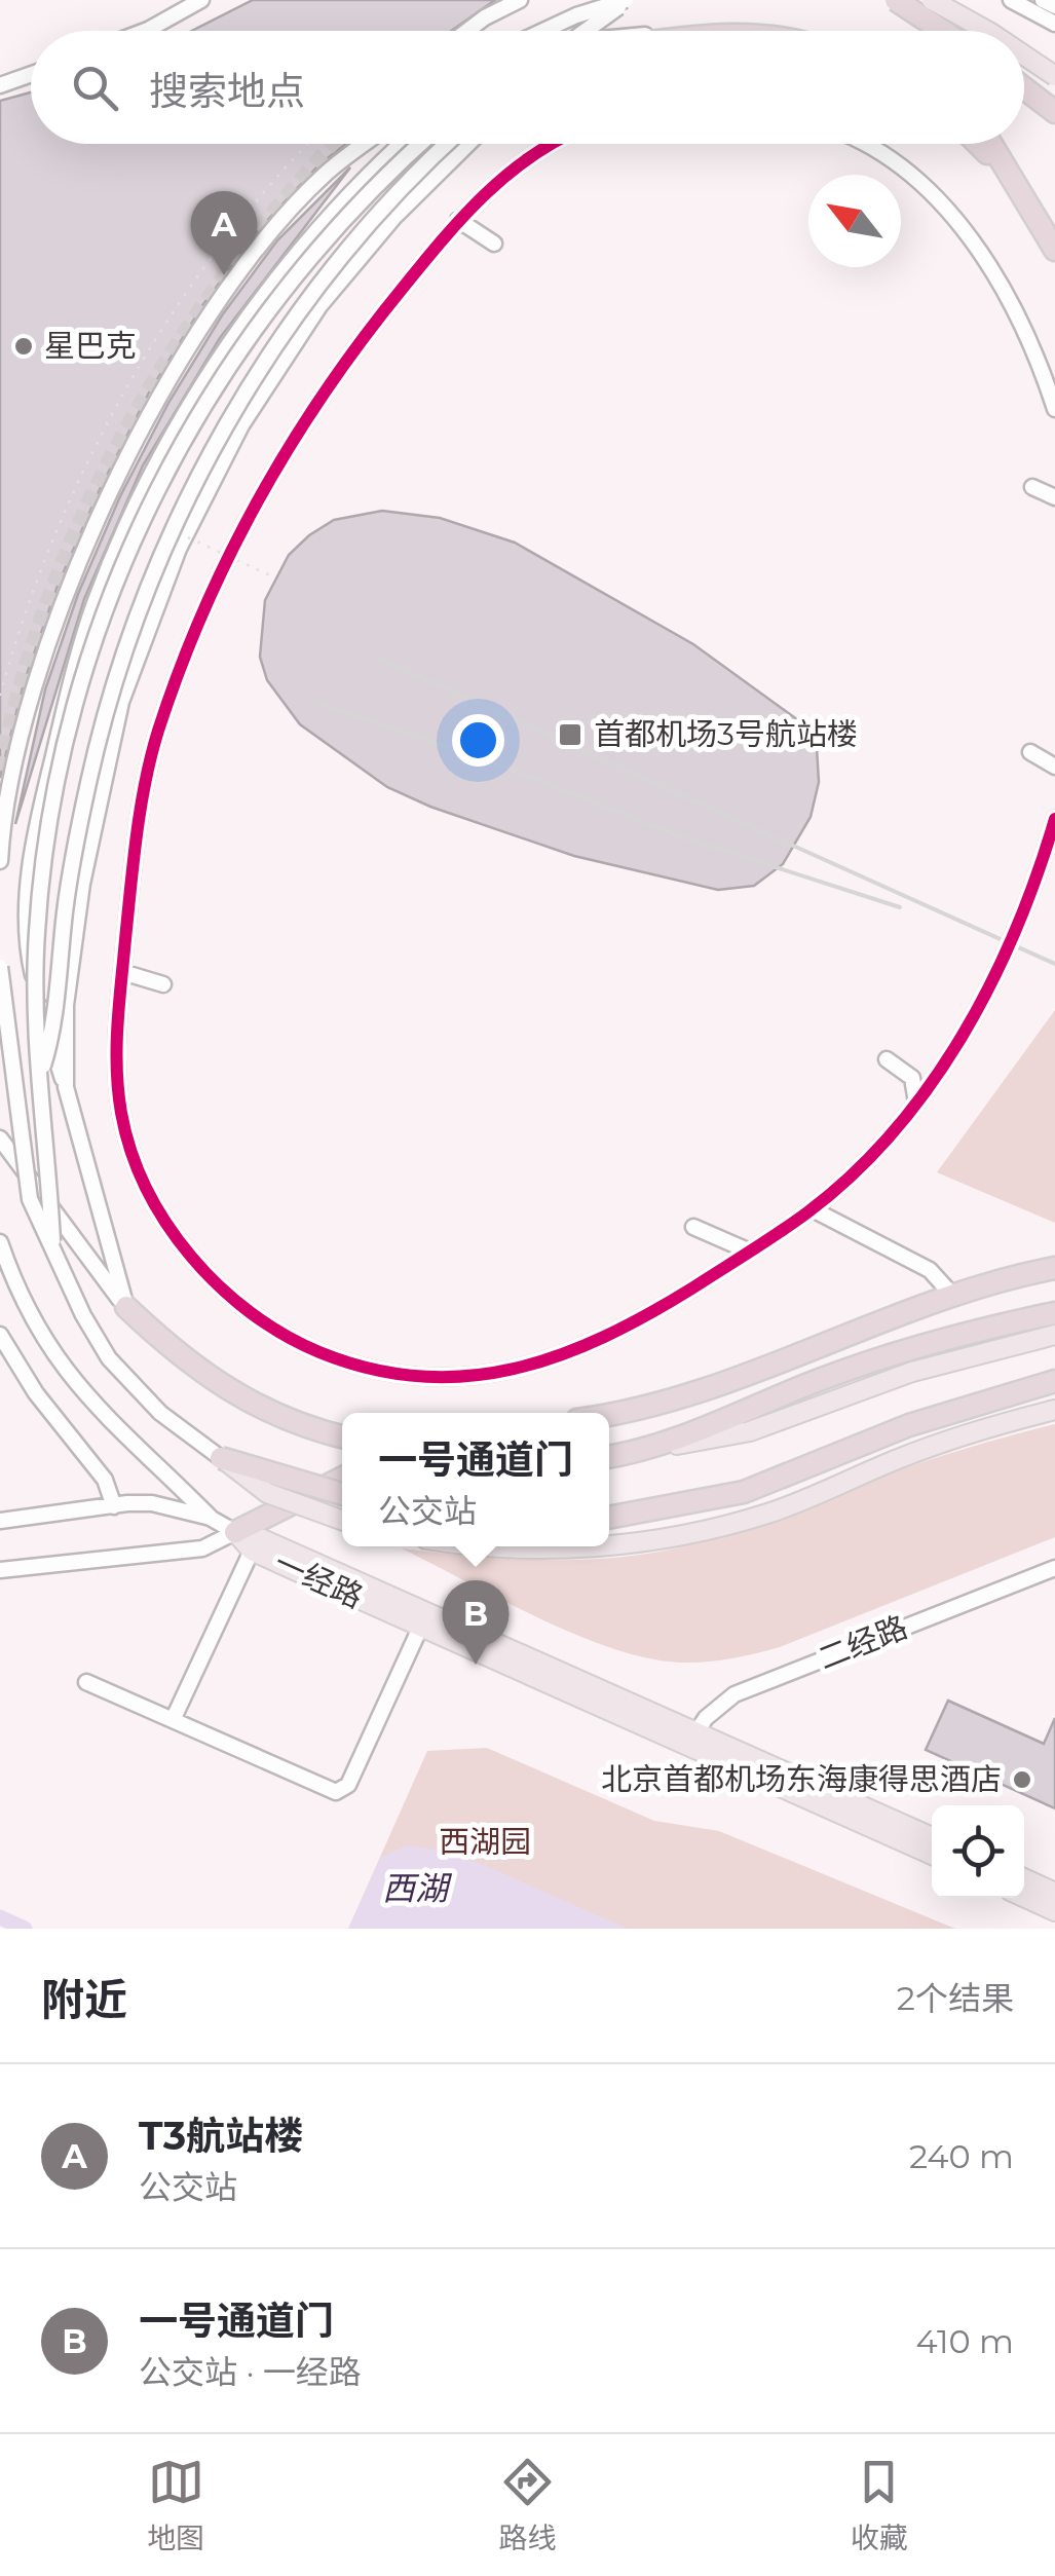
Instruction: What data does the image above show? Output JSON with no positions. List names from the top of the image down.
{
  "streets": {
    "main road": ["一经路"],
    "street": ["二经路"]
  },
  "crossings": [
    ["一经路", "二经路"]
  ],
  "water": ["西湖"],
  "parks": ["西湖园"],
  "places": {
    "other": ["星巴克", "北京首都机场东海康得思酒店"],
    "transit": ["首都机场3号航站楼"]
  },
  "north": "top left",
  "page": {
    "search": "搜索地点",
    "pins": ["A", "B"],
    "popup": ["一号通道门", "公交站"],
    "heading": ["附近", "2个结果"],
    "list": [
      {
        "mark": "A",
        "name": "T3航站楼",
        "note": "公交站",
        "value": "240 m"
      },
      {
        "mark": "B",
        "name": "一号通道门",
        "note": "公交站 · 一经路",
        "value": "410 m"
      }
    ],
    "nav": ["地图", "路线", "收藏"]
  }
}
